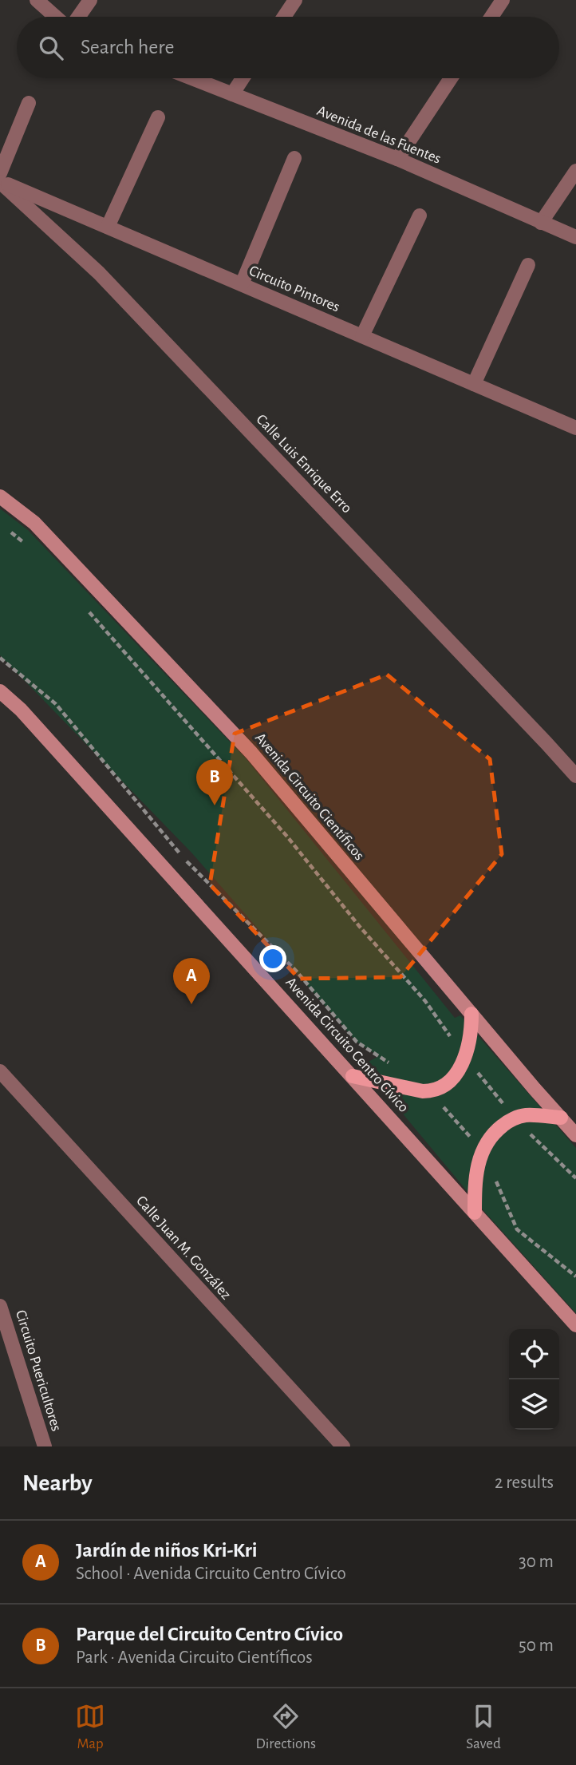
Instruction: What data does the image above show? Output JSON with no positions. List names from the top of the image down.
{
  "streets": {
    "main road": ["Avenida Circuito Científicos", "Avenida Circuito Centro Cívico"],
    "street": [
      "Avenida de las Fuentes",
      "Circuito Pintores",
      "Calle Luis Enrique Erro",
      "Calle Juan M. González",
      "Circuito Puericultores"
    ]
  },
  "crossings": [
    ["Circuito Pintores", "Calle Luis Enrique Erro"]
  ],
  "page": {
    "search": "Search here",
    "pins": ["B", "A"],
    "heading": ["Nearby", "2 results"],
    "list": [
      {
        "mark": "A",
        "name": "Jardín de niños Kri-Kri",
        "note": "School · Avenida Circuito Centro Cívico",
        "value": "30 m"
      },
      {
        "mark": "B",
        "name": "Parque del Circuito Centro Cívico",
        "note": "Park · Avenida Circuito Científicos",
        "value": "50 m"
      }
    ],
    "nav": ["Map", "Directions", "Saved"]
  }
}
